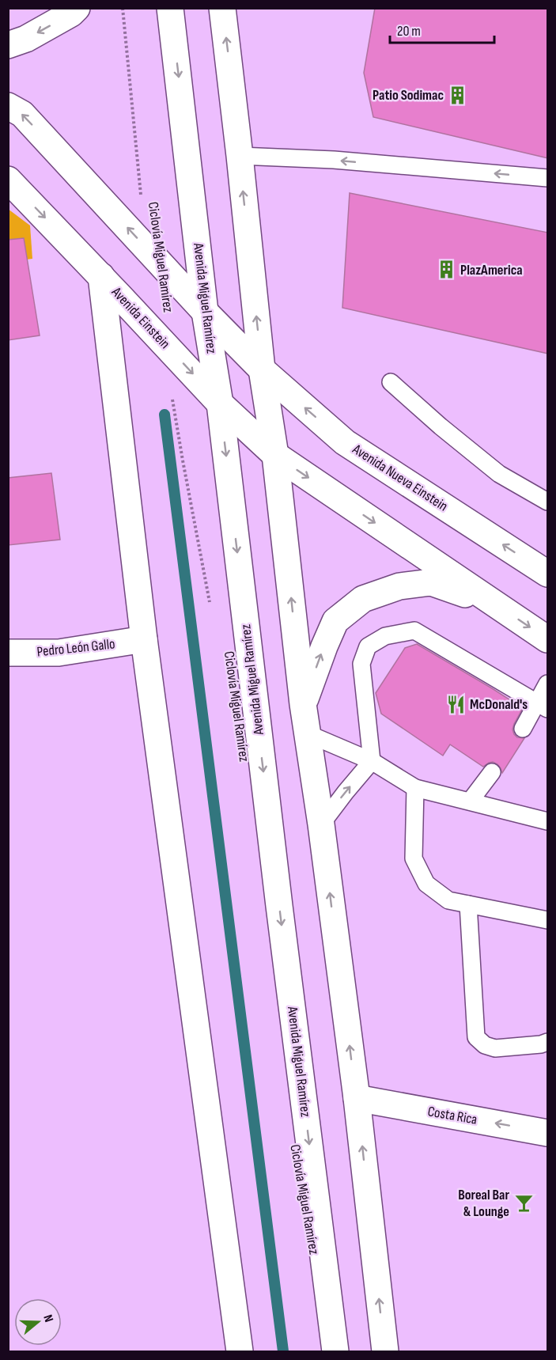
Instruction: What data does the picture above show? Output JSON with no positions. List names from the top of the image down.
{
  "streets": {
    "main road": [
      "Avenida Miguel Ramírez",
      "Avenida Einstein",
      "Avenida Nueva Einstein",
      "Pedro León Gallo",
      "Costa Rica"
    ],
    "path": ["Ciclovía Miguel Ramírez"]
  },
  "crossings": [
    ["Avenida Miguel Ramírez", "Avenida Einstein"]
  ],
  "one_way": ["Costa Rica"],
  "places": {
    "building": ["Patio Sodimac", "PlazAmerica"],
    "restaurant": ["McDonald's"],
    "bar": ["Boreal Bar & Lounge"]
  },
  "scale_bar": "20 m",
  "north": "right"
}
